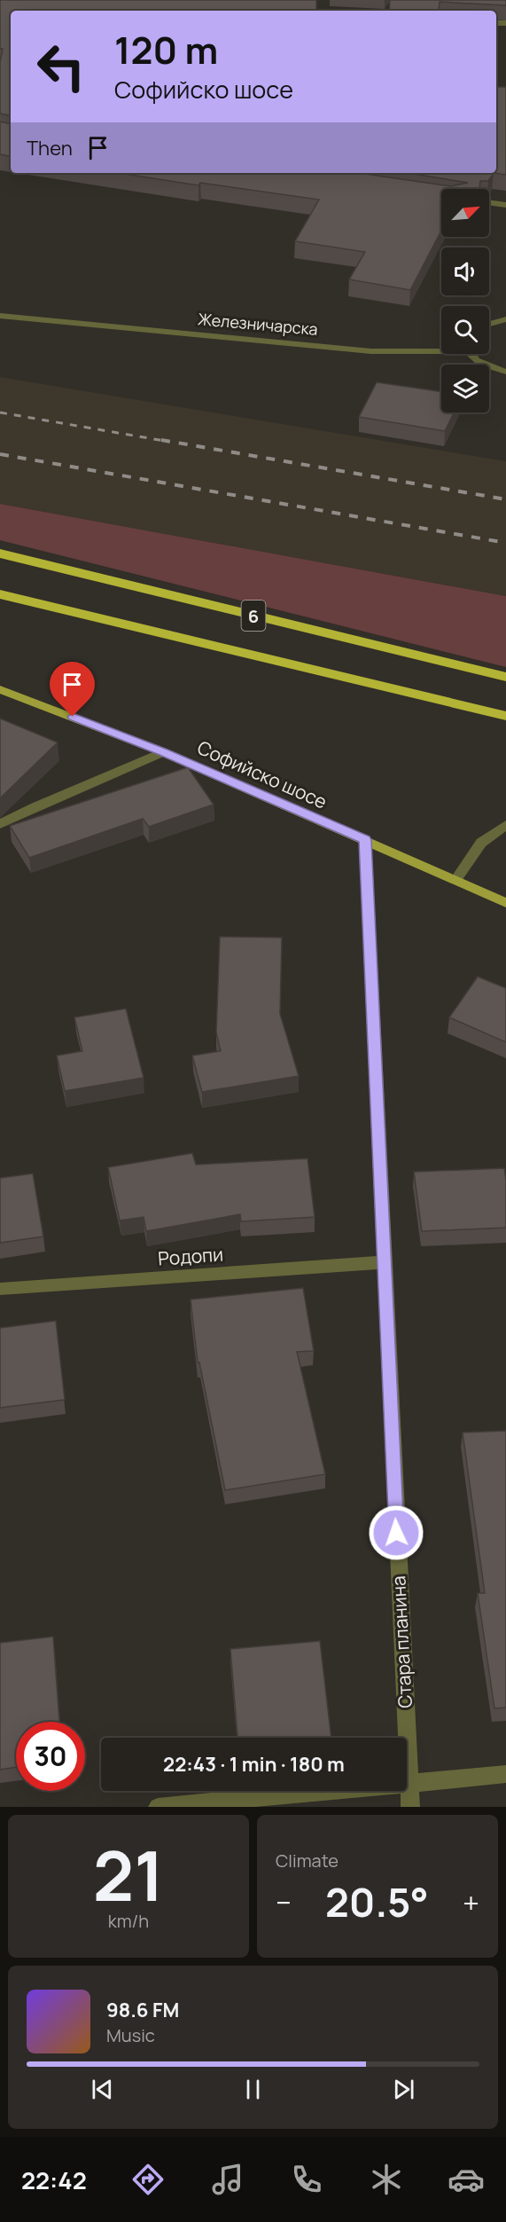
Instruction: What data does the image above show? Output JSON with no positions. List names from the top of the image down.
{
  "streets": {
    "highway": ["6"],
    "main road": ["Софийско шосе"],
    "street": ["Железничарска", "Родопи", "Стара планина"]
  },
  "crossings": [
    ["Софийско шосе", "Стара планина"],
    ["Родопи", "Стара планина"]
  ],
  "north": "top right",
  "page": {
    "turn": ["120 m", "Софийско шосе"],
    "then": "Then",
    "limit": "30",
    "trip": "22:43 · 1 min · 180 m",
    "tile": [
      ["21", "km/h"],
      "Climate"
    ],
    "heat": ["−", "20.5°", "+"],
    "song": ["98.6 FM", "Music"],
    "tabs": "22:42"
  }
}
